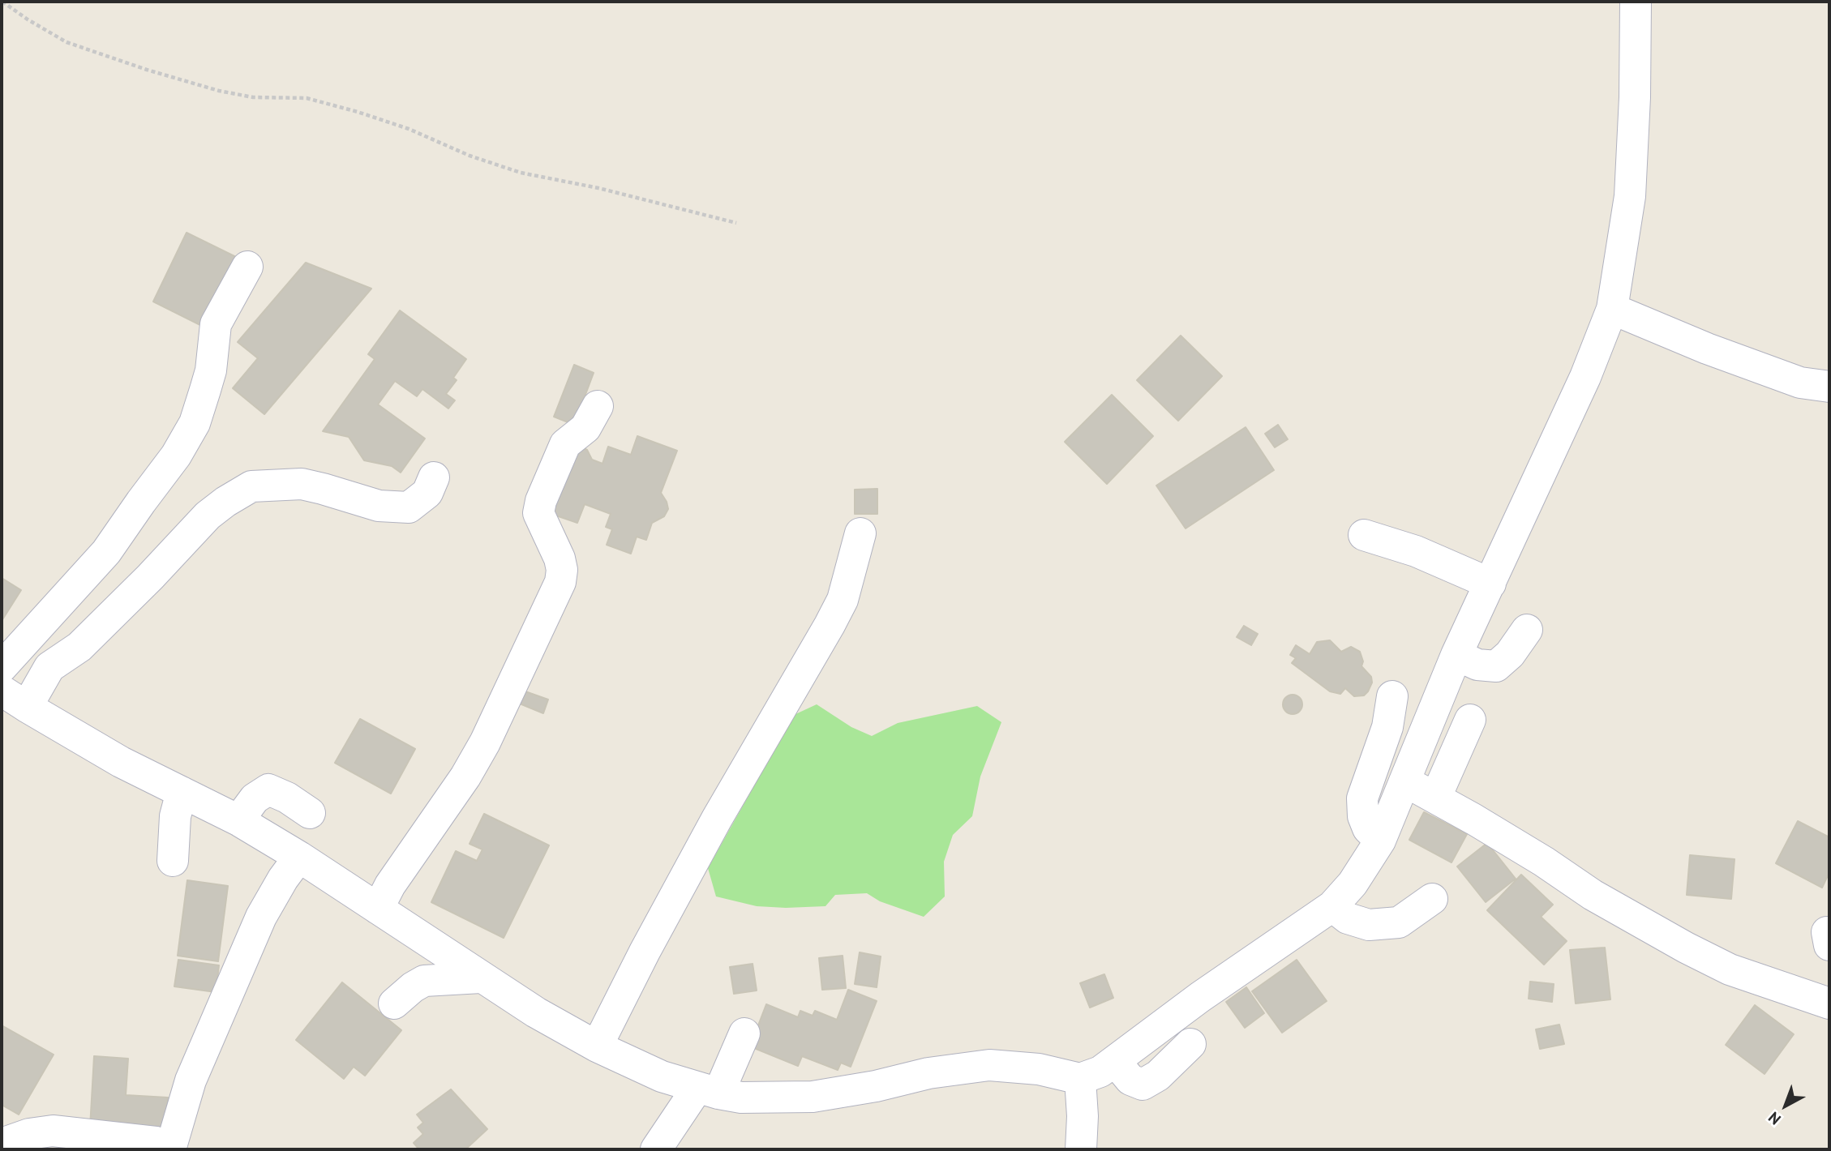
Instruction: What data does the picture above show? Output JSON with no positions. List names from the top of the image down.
{
  "north": "bottom left"
}
